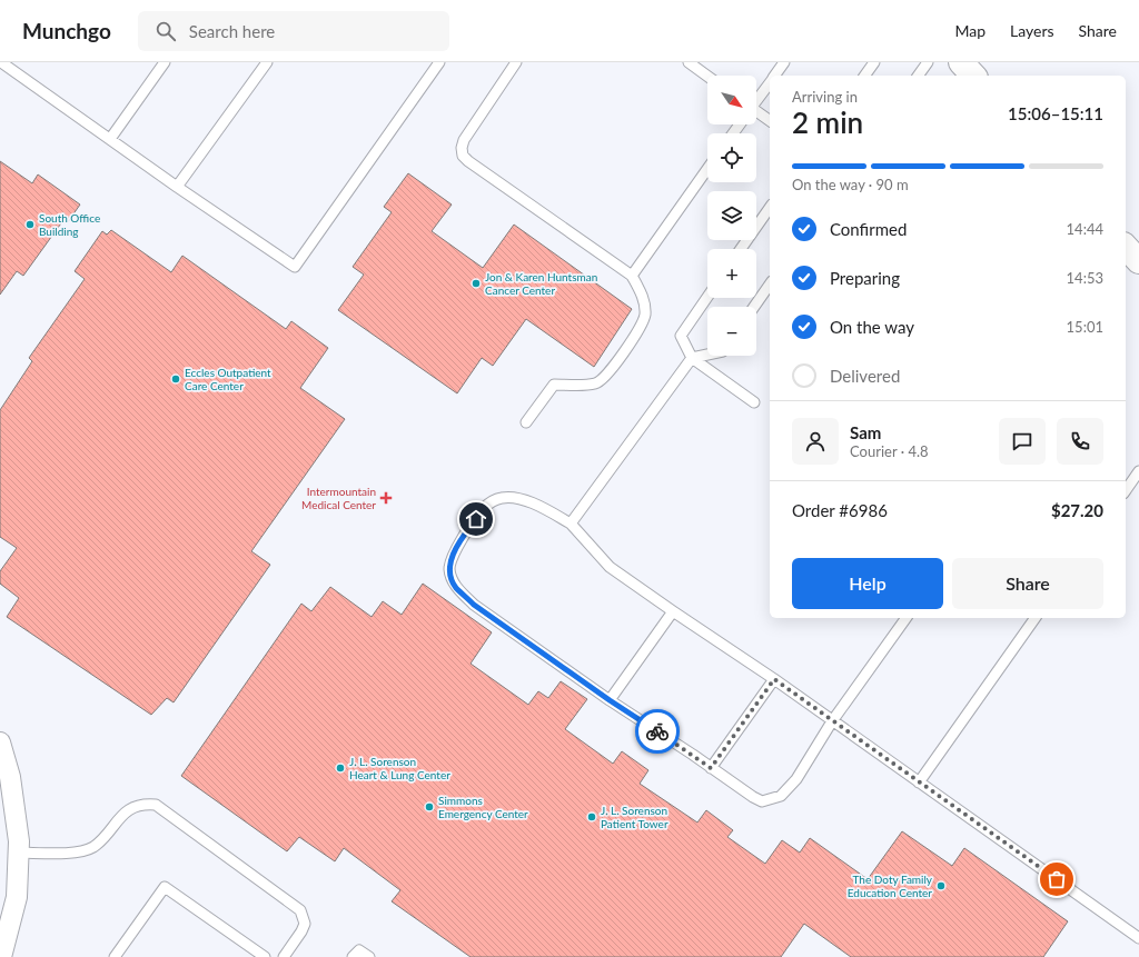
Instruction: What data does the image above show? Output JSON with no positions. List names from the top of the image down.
{
  "places": {
    "other": [
      "South Office Building",
      "Jon & Karen Huntsman Cancer Center",
      "Eccles Outpatient Care Center",
      "J. L. Sorenson Heart & Lung Center",
      "Simmons Emergency Center",
      "J. L. Sorenson Patient Tower",
      "The Doty Family Education Center"
    ],
    "health": ["Intermountain Medical Center"]
  },
  "north": "bottom right",
  "page": {
    "header": "Munchgo",
    "search": "Search here",
    "nav": ["Map", "Layers", "Share"],
    "map_buttons": ["+", "−"],
    "heading": ["2 min", "Arriving in", "15:06–15:11"],
    "panel": [
      "Sam",
      "Courier · 4.8",
      "Order #6986",
      "$27.20"
    ],
    "bar": "On the way · 90 m",
    "list": [
      ["Confirmed", "14:44"],
      ["Preparing", "14:53"],
      ["On the way", "15:01"],
      "Delivered"
    ],
    "buttons": ["Help", "Share"]
  }
}
